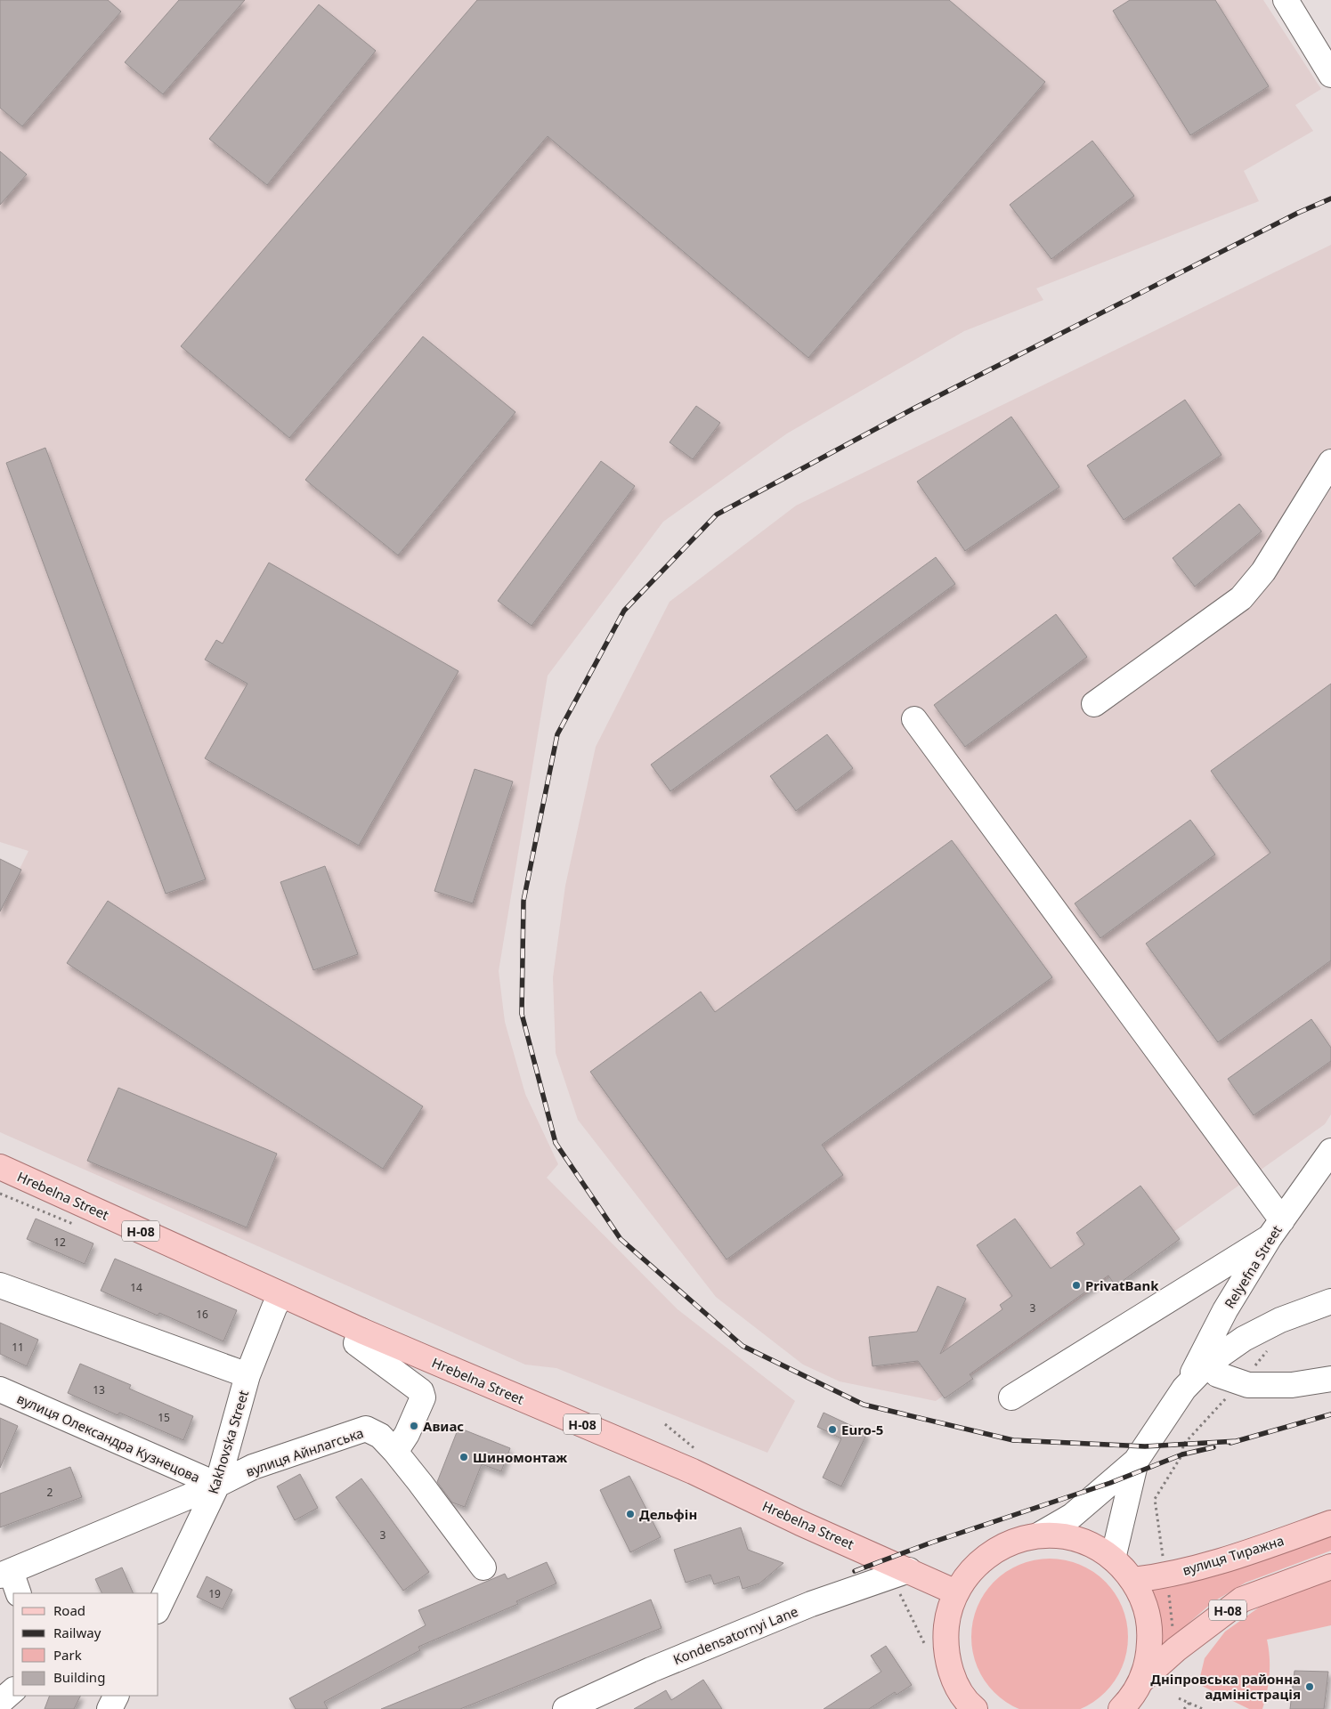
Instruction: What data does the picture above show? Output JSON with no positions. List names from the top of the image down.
{
  "streets": {
    "main road": ["Hrebelna Street", "Н-08", "вулиця Тиражна"],
    "street": [
      "Relyefna Street",
      "вулиця Олександра Кузнецова",
      "Kakhovska Street",
      "вулиця Айнлагська",
      "Kondensatornyi Lane"
    ]
  },
  "crossings": [
    ["Hrebelna Street", "Kakhovska Street"],
    ["Hrebelna Street", "Kondensatornyi Lane"],
    ["вулиця Олександра Кузнецова", "Kakhovska Street"],
    ["вулиця Олександра Кузнецова", "вулиця Айнлагська"],
    ["Kakhovska Street", "вулиця Айнлагська"]
  ],
  "places": [
    "PrivatBank",
    "Авиас",
    "Euro-5",
    "Шиномонтаж",
    "Дельфін",
    "Дніпровська районна адміністрація"
  ],
  "house_numbers": [
    "12",
    "14",
    "3",
    "16",
    "11",
    "13",
    "15",
    "2",
    "3",
    "19"
  ],
  "legend": [
    "Road",
    "Railway",
    "Park",
    "Building"
  ]
}
